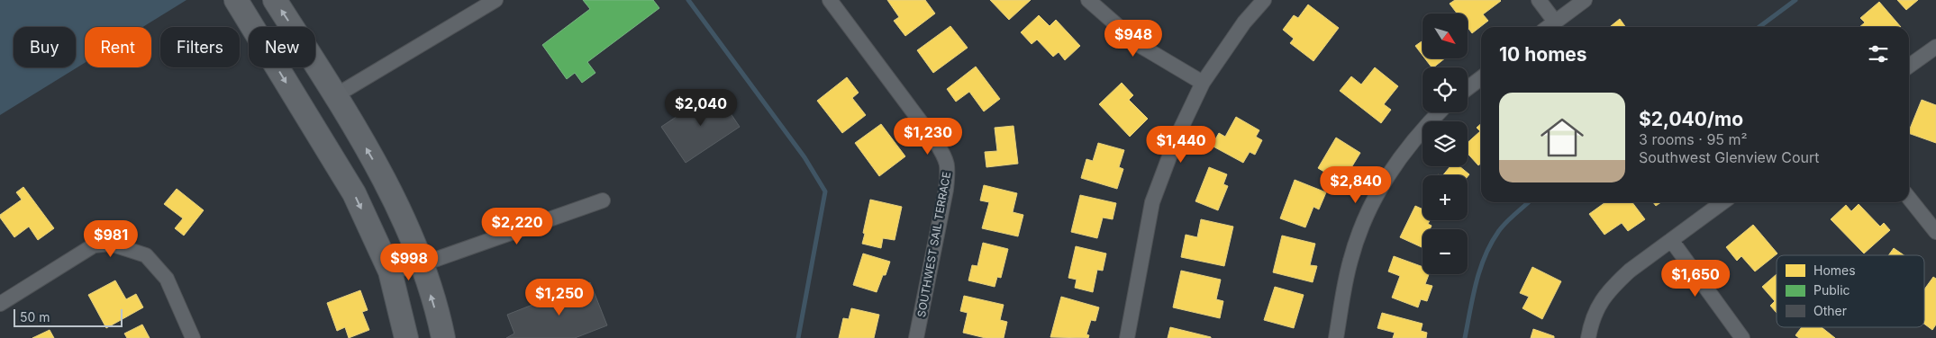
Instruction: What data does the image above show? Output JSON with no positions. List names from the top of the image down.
{
  "streets": {
    "street": ["SOUTHWEST SAIL TERRACE"]
  },
  "legend": ["Homes", "Public", "Other"],
  "scale_bar": "50 m",
  "north": "bottom right",
  "page": {
    "map_buttons": ["+", "−"],
    "price": [
      "$948",
      "$2,040",
      "$1,230",
      "$1,440",
      "$2,840",
      "$2,220",
      "$981",
      "$998",
      "$1,650",
      "$1,250"
    ],
    "chip": [
      "Buy",
      "Rent",
      "Filters",
      "New"
    ],
    "heading": "10 homes",
    "list": [
      {
        "name": "$2,040/mo",
        "note": "3 rooms · 95 m² · Southwest Glenview Court"
      }
    ],
    "scale": "50 m"
  }
}
